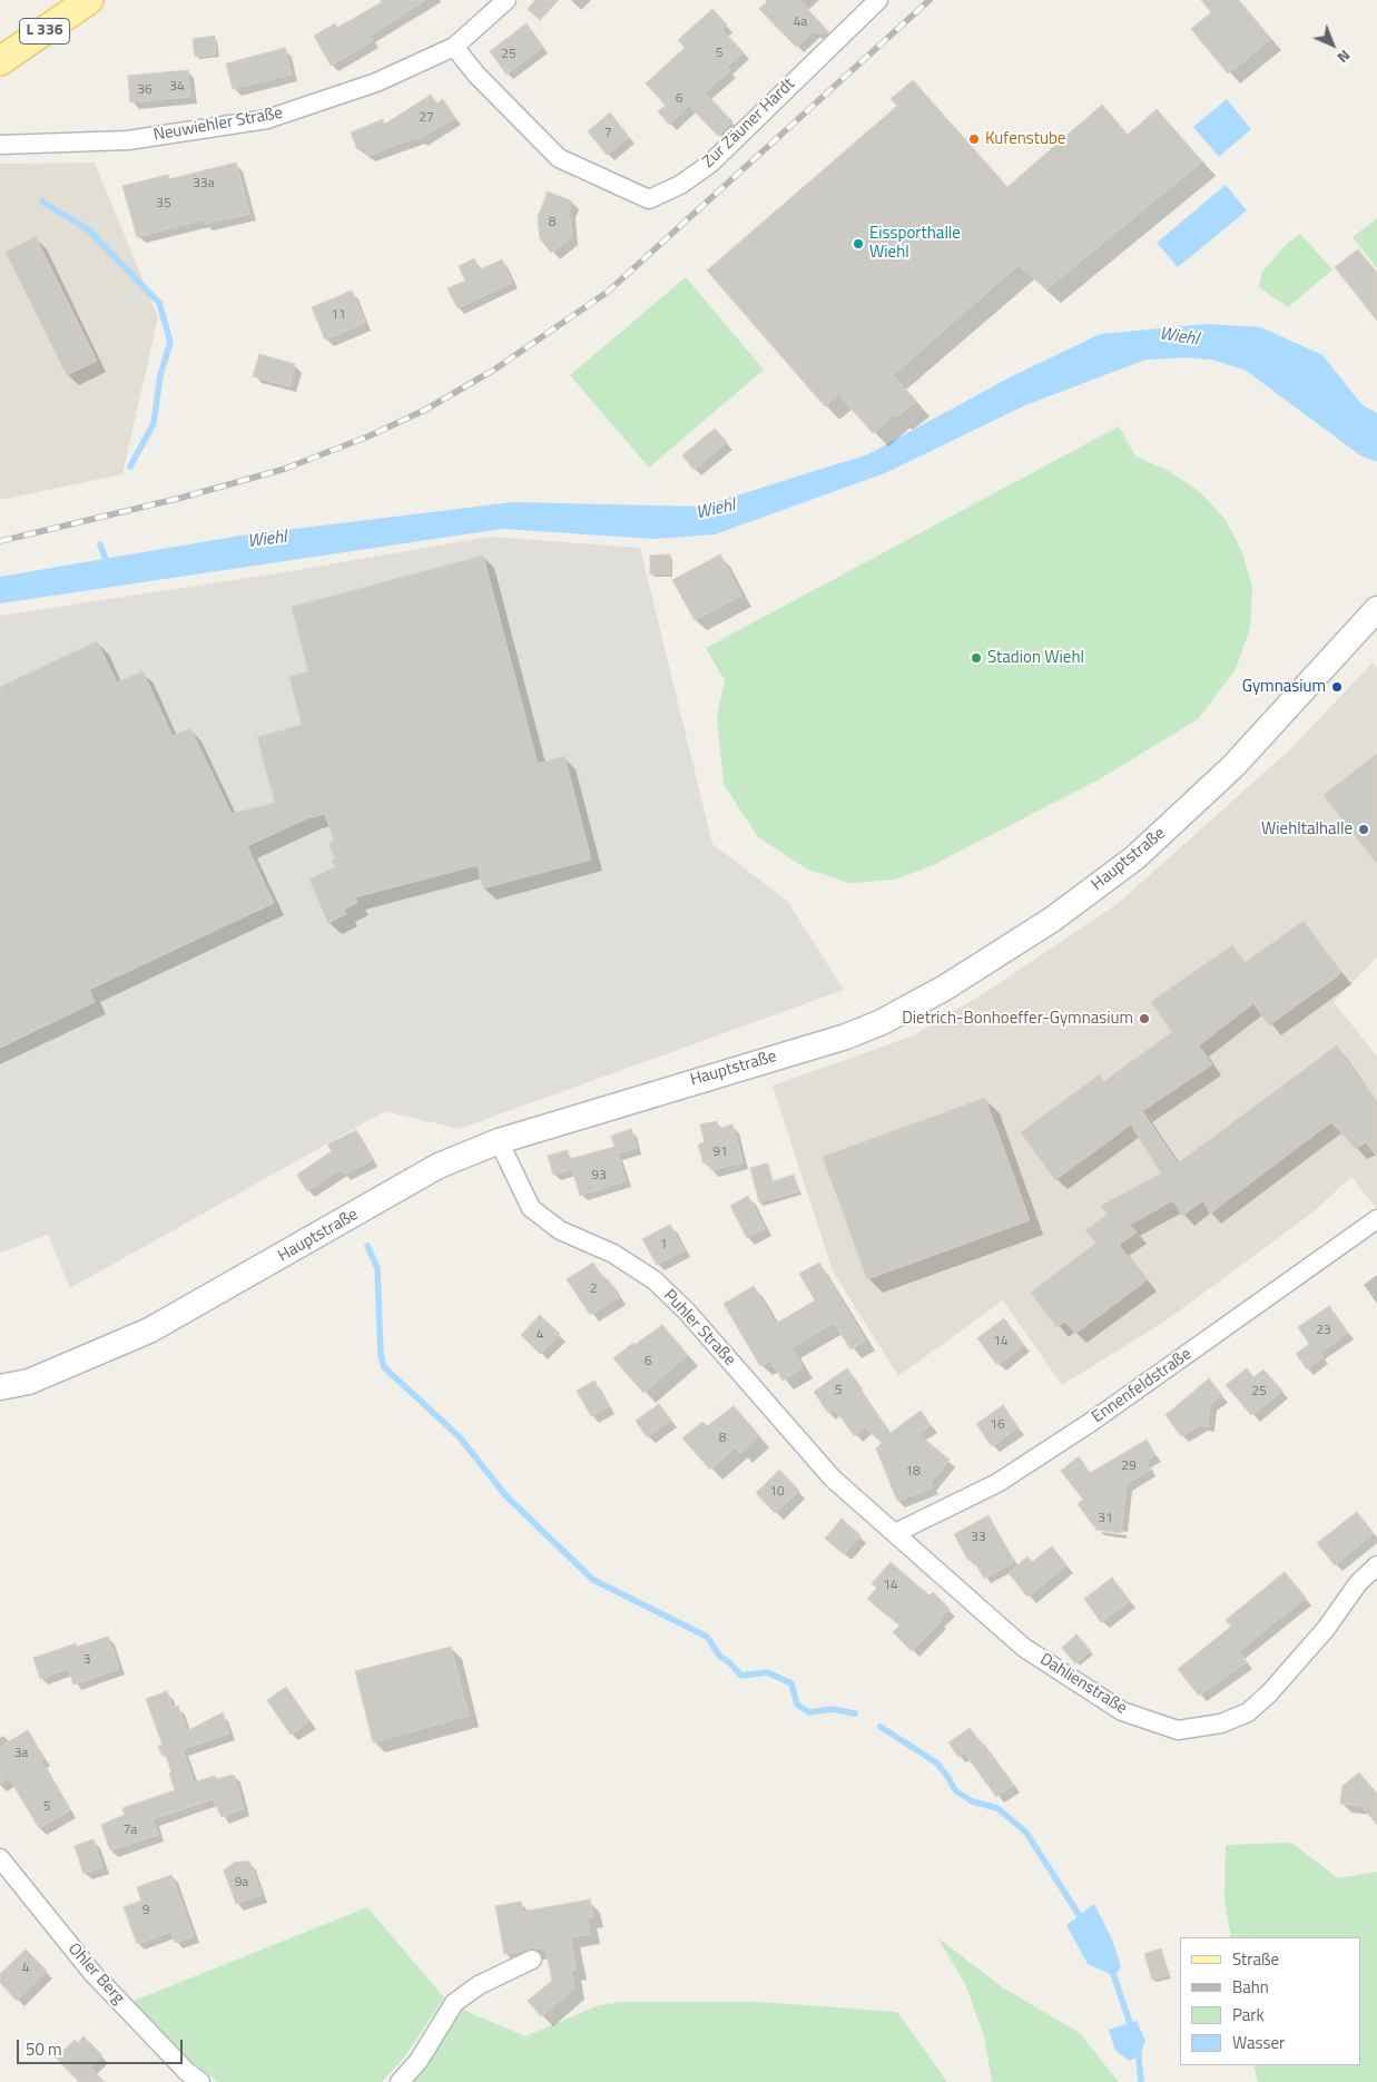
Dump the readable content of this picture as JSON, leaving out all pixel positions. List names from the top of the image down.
{
  "streets": {
    "main road": ["L 336"],
    "street": [
      "Zur Zäuner Hardt",
      "Neuwiehler Straße",
      "Hauptstraße",
      "Puhler Straße",
      "Ennenfeldstraße",
      "Dahlienstraße",
      "Ohler Berg"
    ]
  },
  "crossings": [
    ["Zur Zäuner Hardt", "Neuwiehler Straße"],
    ["Hauptstraße", "Puhler Straße"],
    ["Puhler Straße", "Ennenfeldstraße"],
    ["Puhler Straße", "Dahlienstraße"],
    ["Ennenfeldstraße", "Dahlienstraße"]
  ],
  "water": ["Wiehl"],
  "places": [
    "Kufenstube",
    "Eissporthalle Wiehl",
    "Stadion Wiehl",
    "Gymnasium",
    "Wiehltalhalle",
    "Dietrich-Bonhoeffer-Gymnasium"
  ],
  "house_numbers": [
    "4a",
    "5",
    "25",
    "34",
    "36",
    "6",
    "27",
    "7",
    "33a",
    "35",
    "8",
    "11",
    "91",
    "93",
    "1",
    "2",
    "23",
    "4",
    "14",
    "6",
    "5",
    "25",
    "16",
    "8",
    "29",
    "18",
    "10",
    "31",
    "33",
    "14",
    "3",
    "3a",
    "5",
    "7a",
    "9a",
    "9",
    "4"
  ],
  "legend": [
    "Straße",
    "Bahn",
    "Park",
    "Wasser"
  ],
  "scale_bar": "50 m",
  "north": "bottom right"
}
